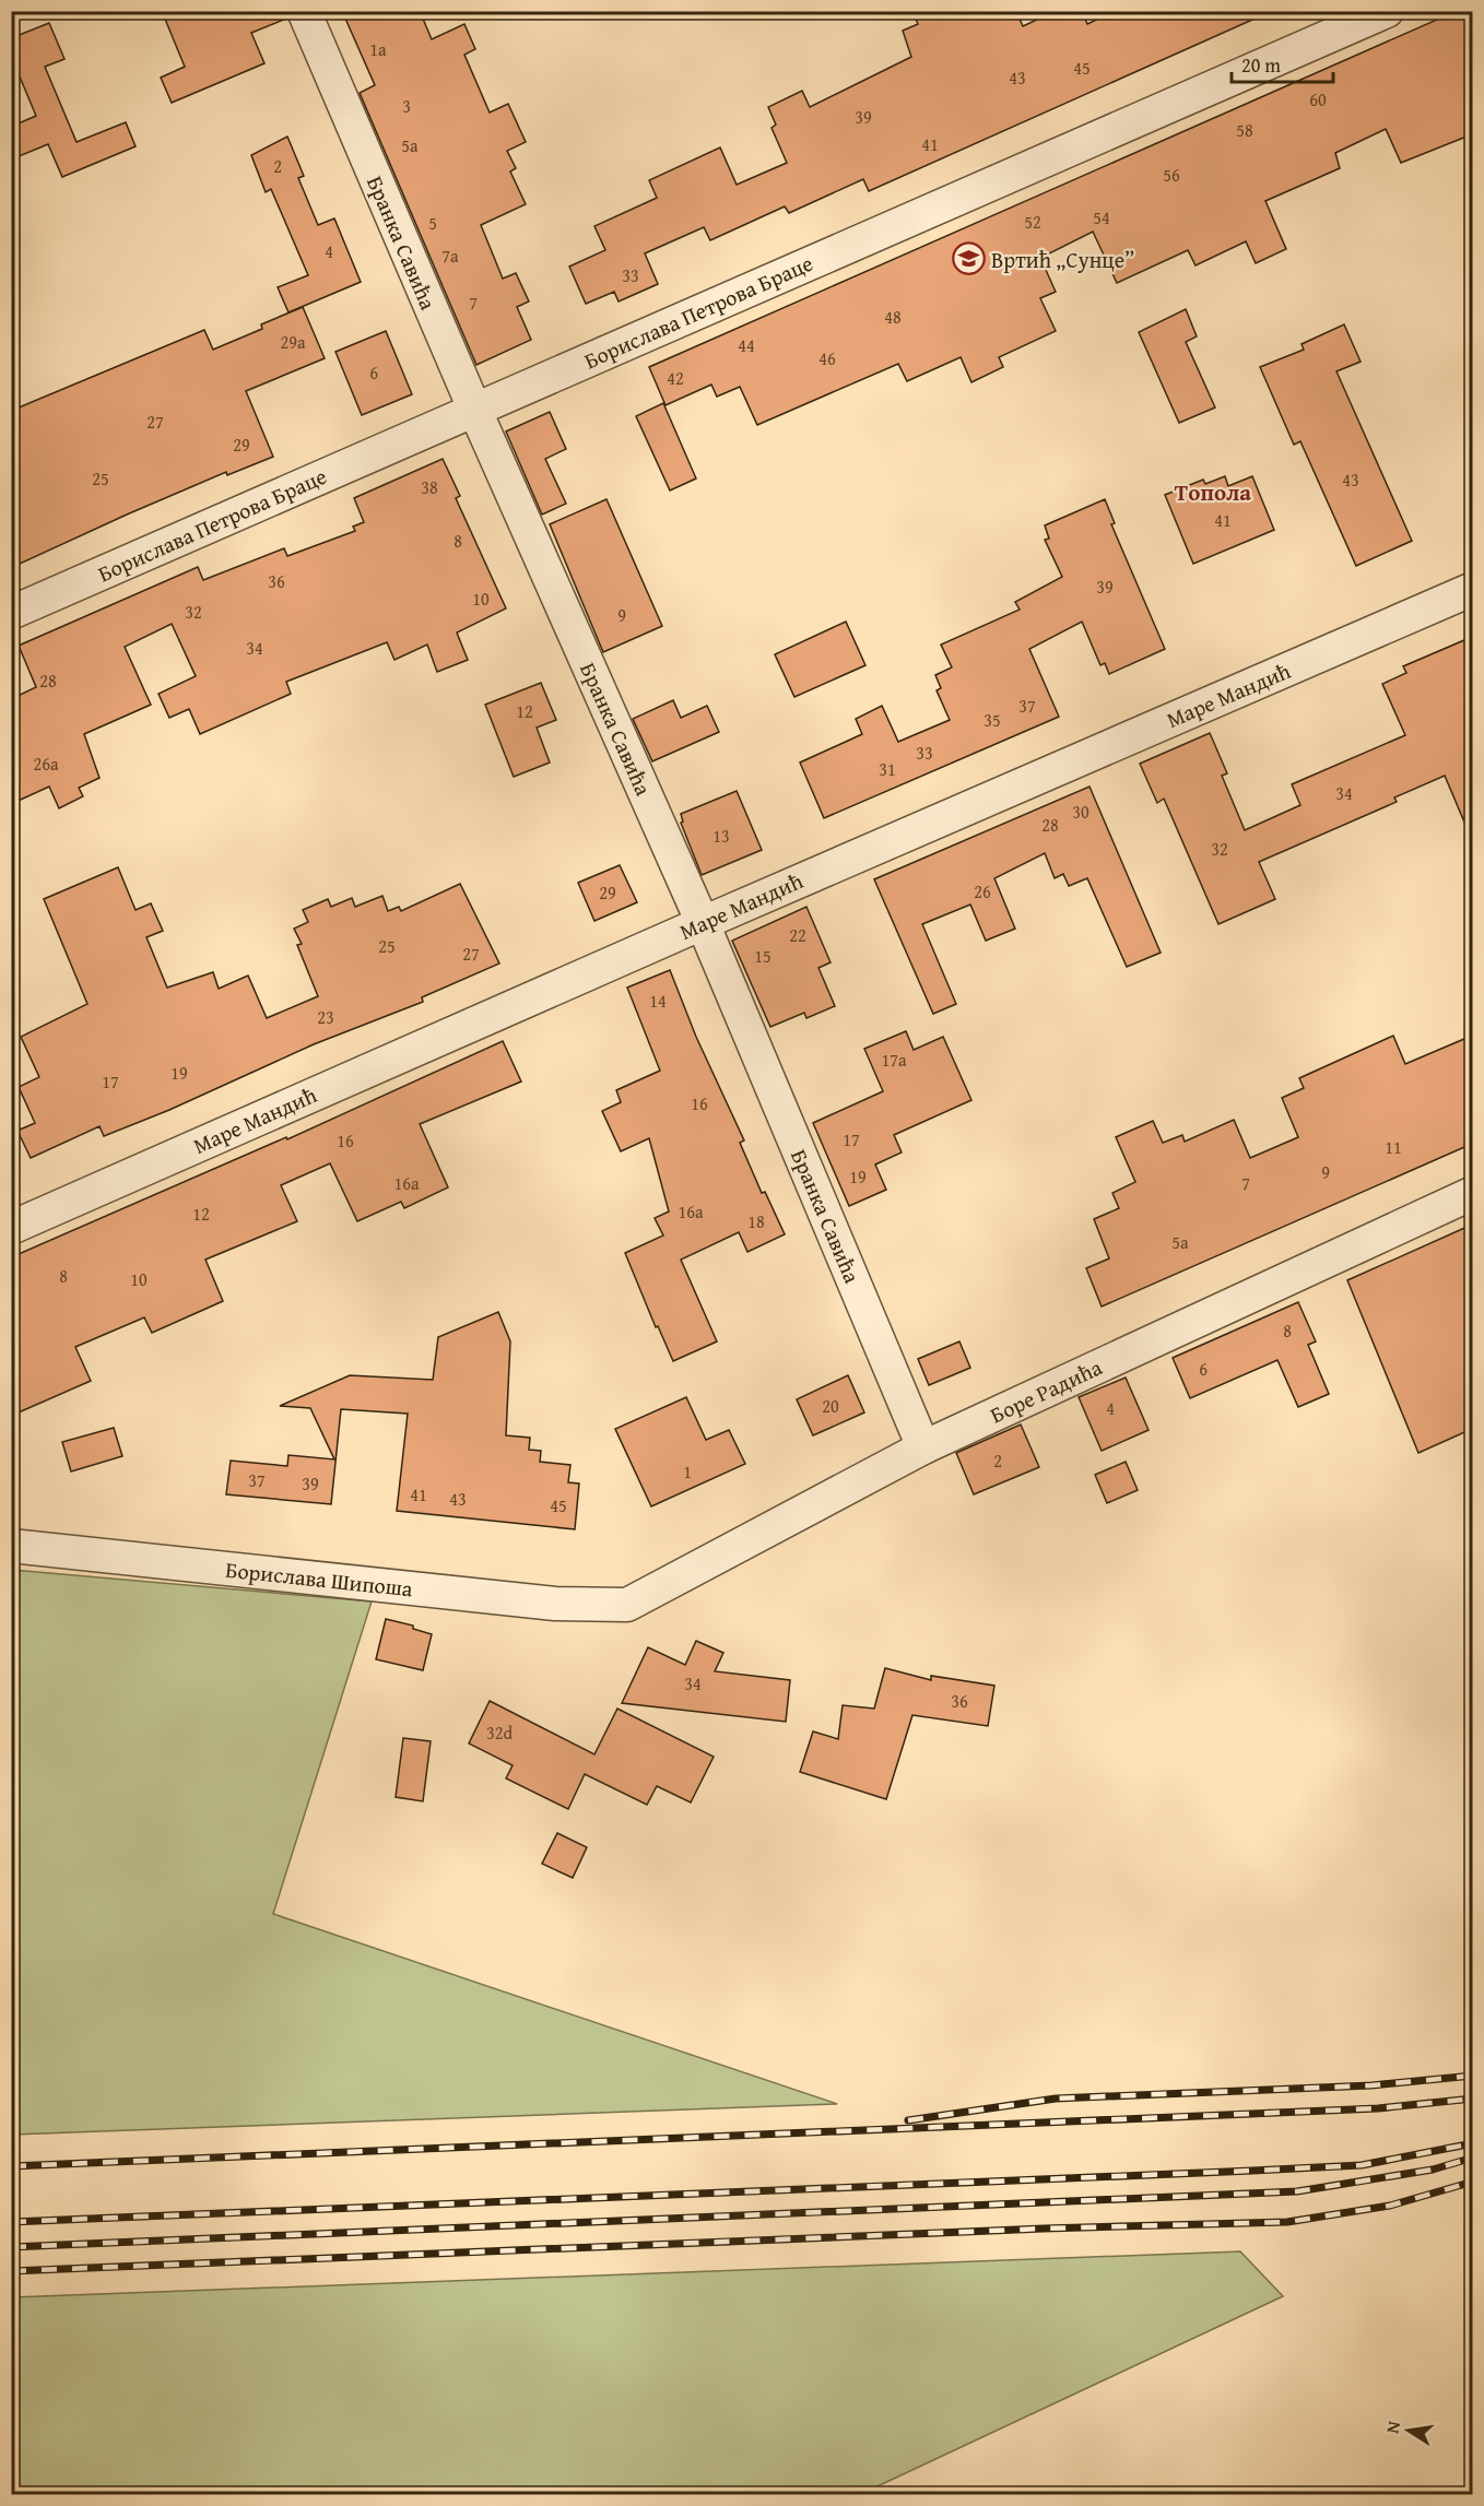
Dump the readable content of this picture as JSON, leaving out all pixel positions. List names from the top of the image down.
{
  "streets": {
    "street": [
      "Бранка Савића",
      "Борислава Петрова Браце",
      "Маре Мандић",
      "Боре Радића",
      "Борислава Шипоша"
    ]
  },
  "crossings": [
    ["Бранка Савића", "Борислава Петрова Браце"],
    ["Бранка Савића", "Маре Мандић"],
    ["Бранка Савића", "Боре Радића"],
    ["Боре Радића", "Борислава Шипоша"]
  ],
  "districts": ["Топола"],
  "places": {
    "school or university": ["Вртић „Сунце”"]
  },
  "house_numbers": [
    "1a",
    "45",
    "43",
    "60",
    "3",
    "39",
    "58",
    "41",
    "5a",
    "2",
    "56",
    "54",
    "52",
    "5",
    "4",
    "7a",
    "33",
    "7",
    "48",
    "29a",
    "44",
    "46",
    "6",
    "42",
    "27",
    "29",
    "25",
    "43",
    "38",
    "41",
    "8",
    "36",
    "39",
    "10",
    "32",
    "9",
    "34",
    "28",
    "37",
    "12",
    "35",
    "33",
    "26a",
    "31",
    "34",
    "30",
    "28",
    "13",
    "32",
    "26",
    "29",
    "22",
    "25",
    "27",
    "15",
    "14",
    "23",
    "17a",
    "19",
    "17",
    "16",
    "17",
    "16",
    "11",
    "9",
    "19",
    "16a",
    "7",
    "16a",
    "12",
    "18",
    "5a",
    "8",
    "10",
    "8",
    "6",
    "20",
    "4",
    "2",
    "1",
    "37",
    "39",
    "41",
    "43",
    "45",
    "34",
    "36",
    "32d"
  ],
  "scale_bar": "20 m",
  "north": "left"
}
